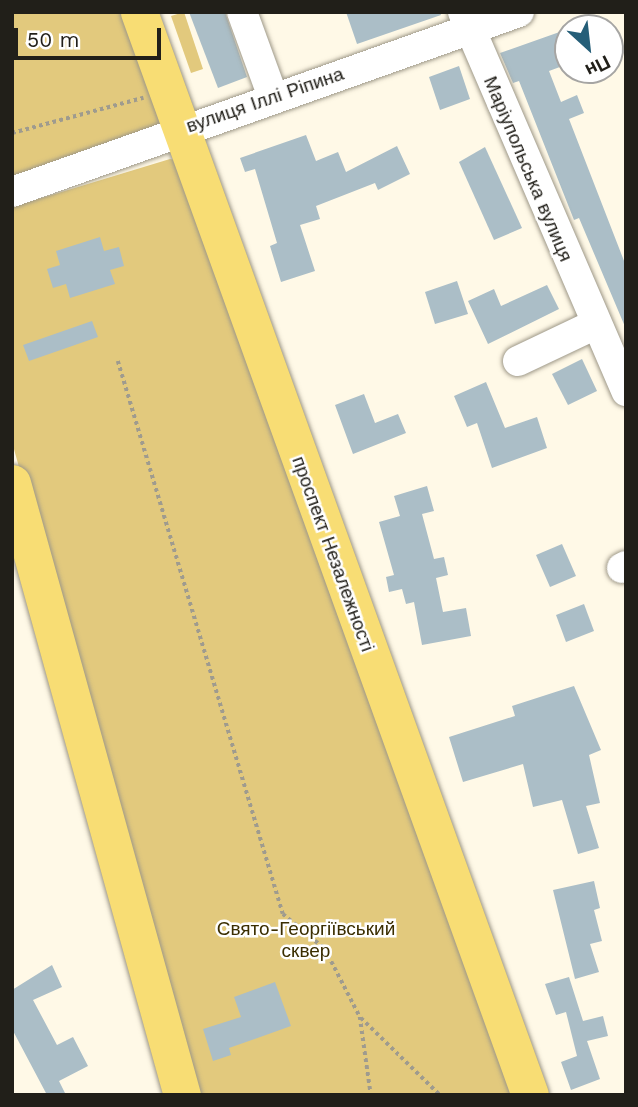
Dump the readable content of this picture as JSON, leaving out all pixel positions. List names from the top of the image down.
{
  "streets": {
    "main road": ["проспект Незалежності"],
    "street": ["вулиця Іллі Ріпина", "Маріупольська вулиця"]
  },
  "crossings": [
    ["вулиця Іллі Ріпина", "Маріупольська вулиця"],
    ["вулиця Іллі Ріпина", "проспект Незалежності"]
  ],
  "parks": ["Свято-Георгіївський сквер"],
  "scale_bar": "50 m",
  "north": "bottom right"
}
